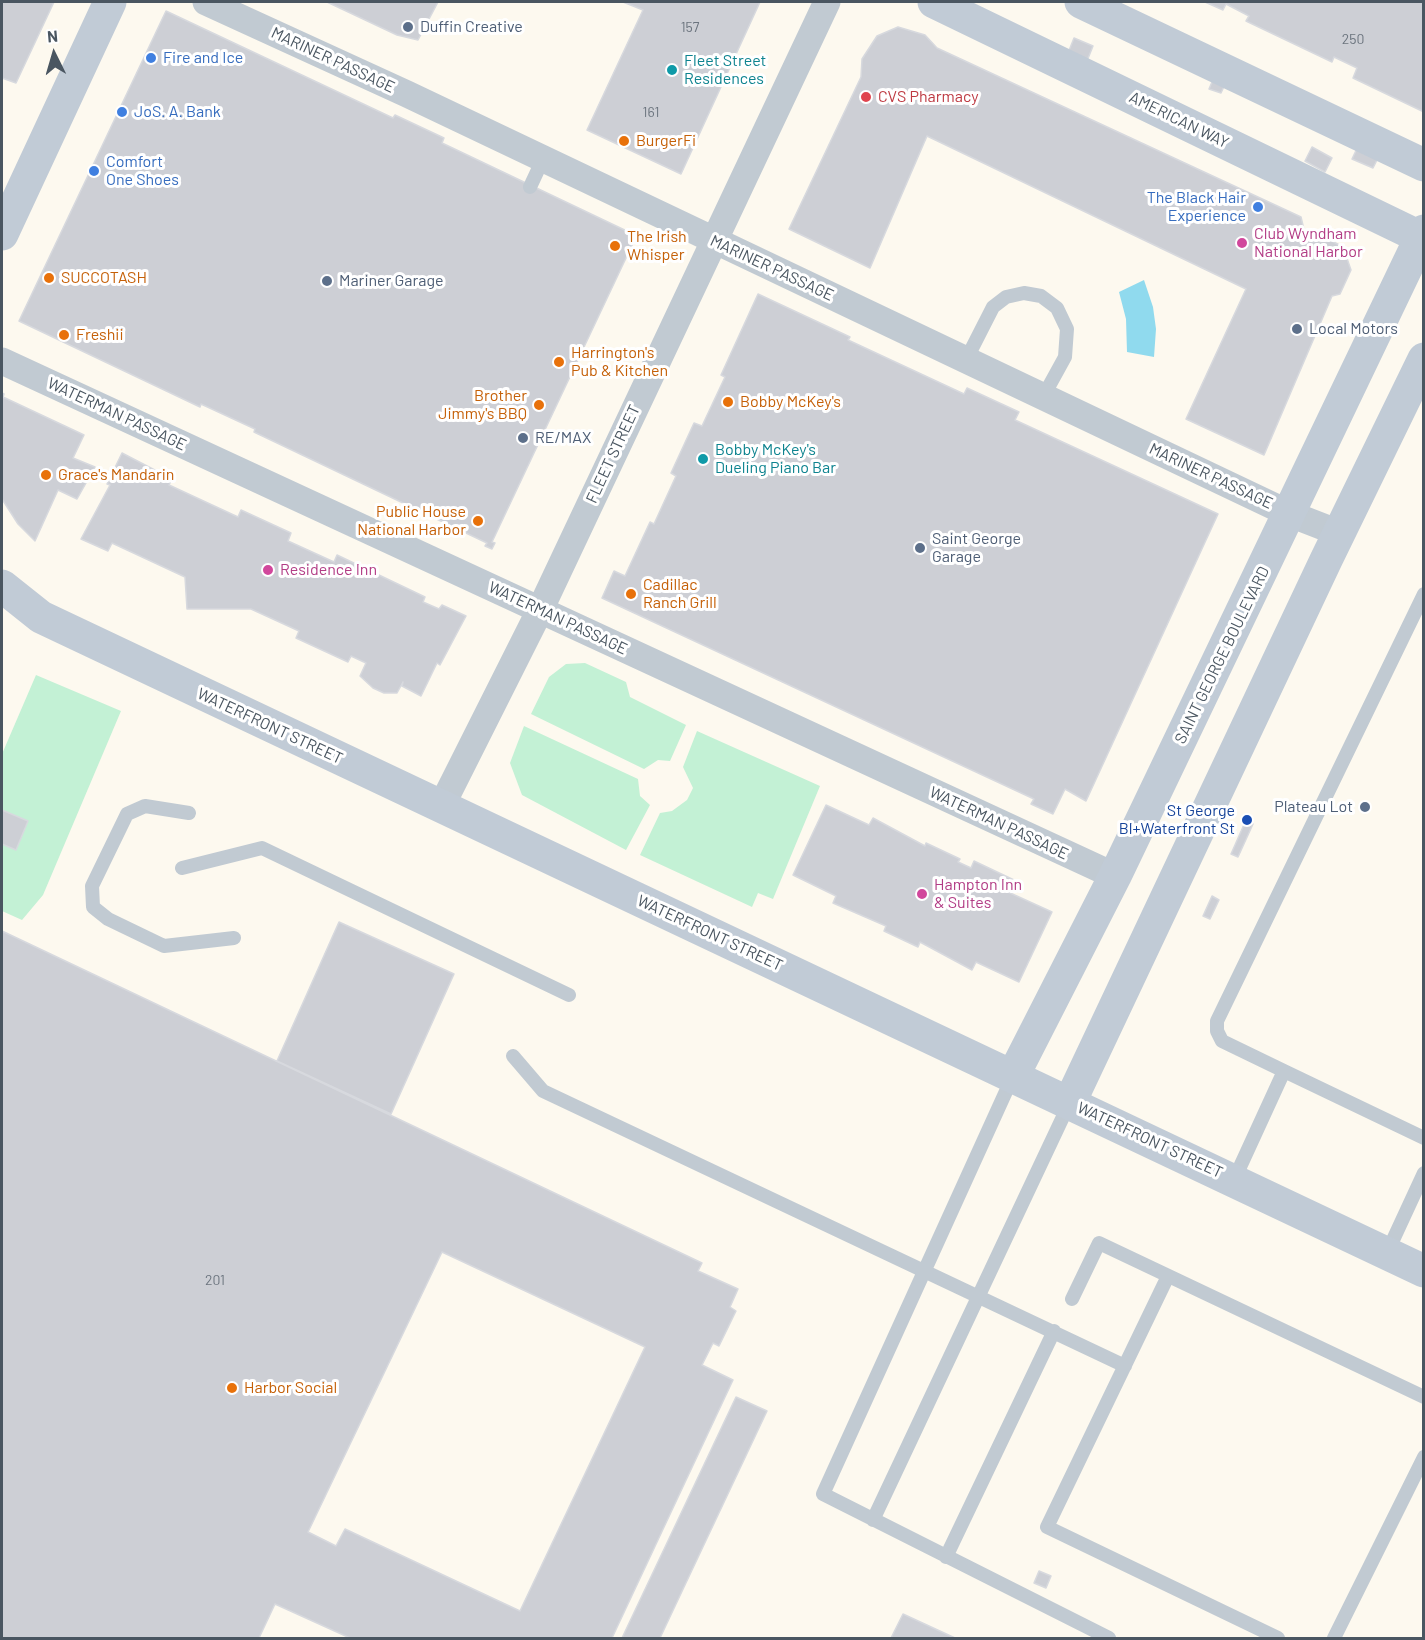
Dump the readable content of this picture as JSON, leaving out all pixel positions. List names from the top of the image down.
{
  "streets": {
    "street": [
      "MARINER PASSAGE",
      "AMERICAN WAY",
      "WATERMAN PASSAGE",
      "FLEET STREET",
      "SAINT GEORGE BOULEVARD",
      "WATERFRONT STREET"
    ]
  },
  "crossings": [
    ["MARINER PASSAGE", "FLEET STREET"],
    ["MARINER PASSAGE", "SAINT GEORGE BOULEVARD"],
    ["AMERICAN WAY", "SAINT GEORGE BOULEVARD"],
    ["WATERMAN PASSAGE", "FLEET STREET"],
    ["WATERMAN PASSAGE", "SAINT GEORGE BOULEVARD"],
    ["FLEET STREET", "WATERFRONT STREET"],
    ["SAINT GEORGE BOULEVARD", "WATERFRONT STREET"]
  ],
  "places": [
    "Duffin Creative",
    "Fire and Ice",
    "Fleet Street Residences",
    "CVS Pharmacy",
    "JoS. A. Bank",
    "BurgerFi",
    "Comfort One Shoes",
    "The Black Hair Experience",
    "Club Wyndham National Harbor",
    "The Irish Whisper",
    "SUCCOTASH",
    "Mariner Garage",
    "Local Motors",
    "Freshii",
    "Harrington's Pub & Kitchen",
    "Bobby McKey's",
    "Brother Jimmy's BBQ",
    "RE/MAX",
    "Bobby McKey's Dueling Piano Bar",
    "Grace's Mandarin",
    "Public House National Harbor",
    "Saint George Garage",
    "Residence Inn",
    "Cadillac Ranch Grill",
    "Plateau Lot",
    "St George Bl+Waterfront St",
    "Hampton Inn & Suites",
    "Harbor Social"
  ],
  "house_numbers": [
    "157",
    "250",
    "161",
    "201"
  ],
  "north": "top"
}
